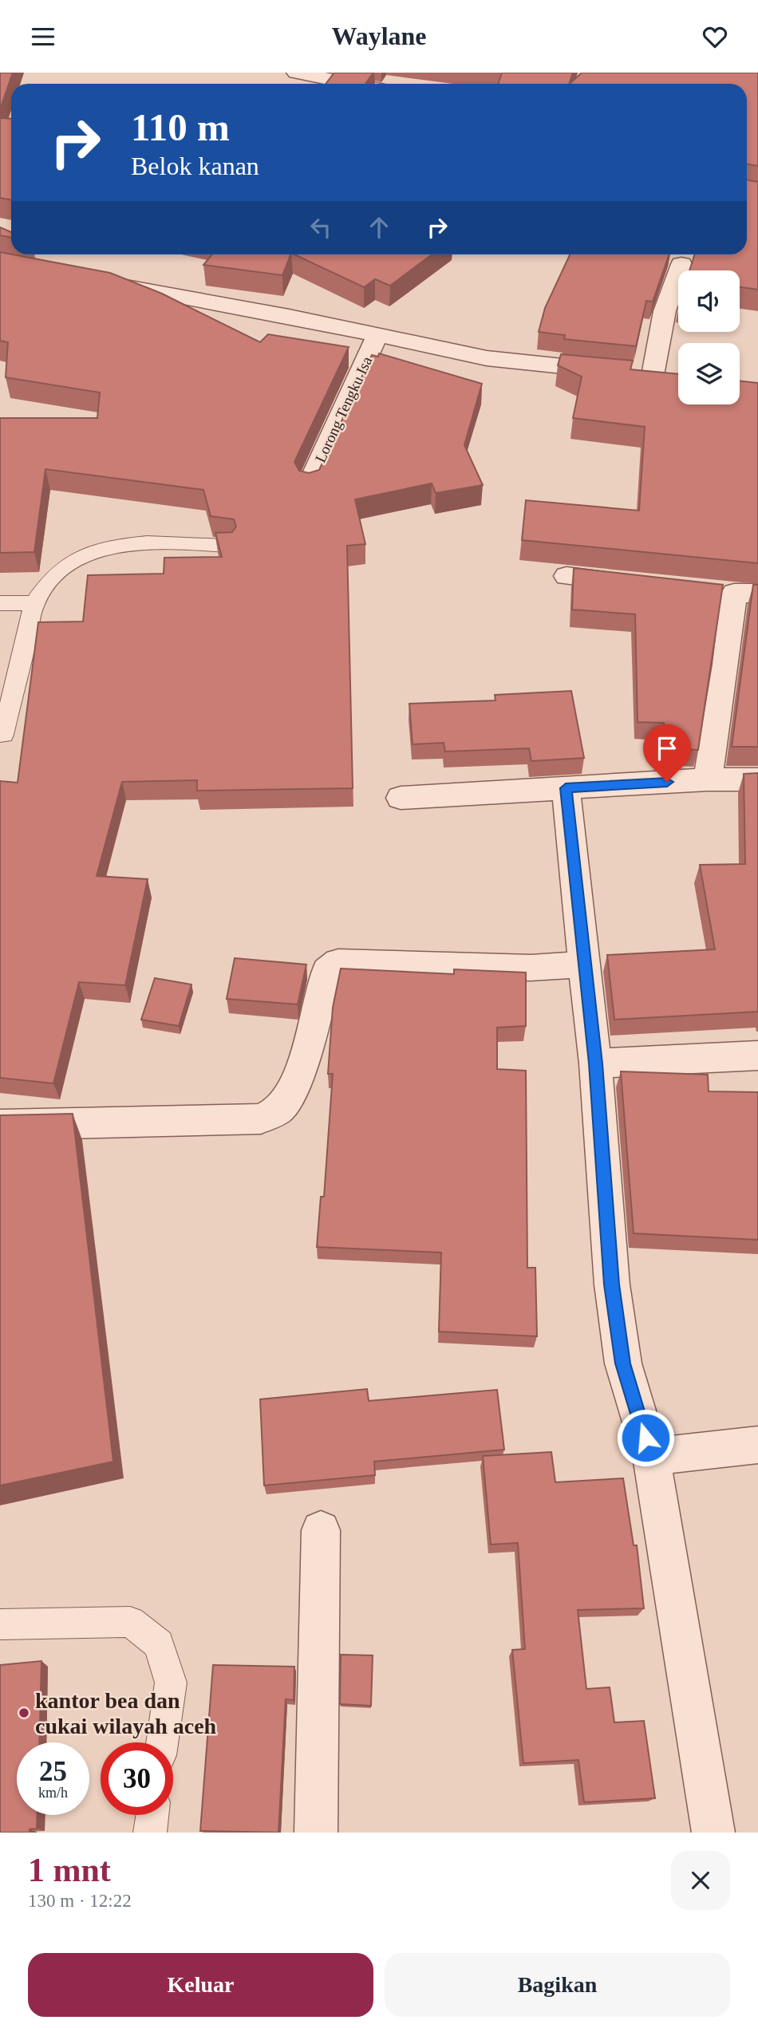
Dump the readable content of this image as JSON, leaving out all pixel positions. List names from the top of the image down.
{
  "streets": {
    "street": ["Lorong Tengku Isa"]
  },
  "places": ["kantor bea dan cukai wilayah aceh"],
  "page": {
    "header": "Waylane",
    "turn": ["110 m", "Belok kanan"],
    "speed": "25 km/h",
    "limit": "30",
    "heading": ["1 mnt", "130 m · 12:22"],
    "buttons": ["Keluar", "Bagikan"]
  }
}
